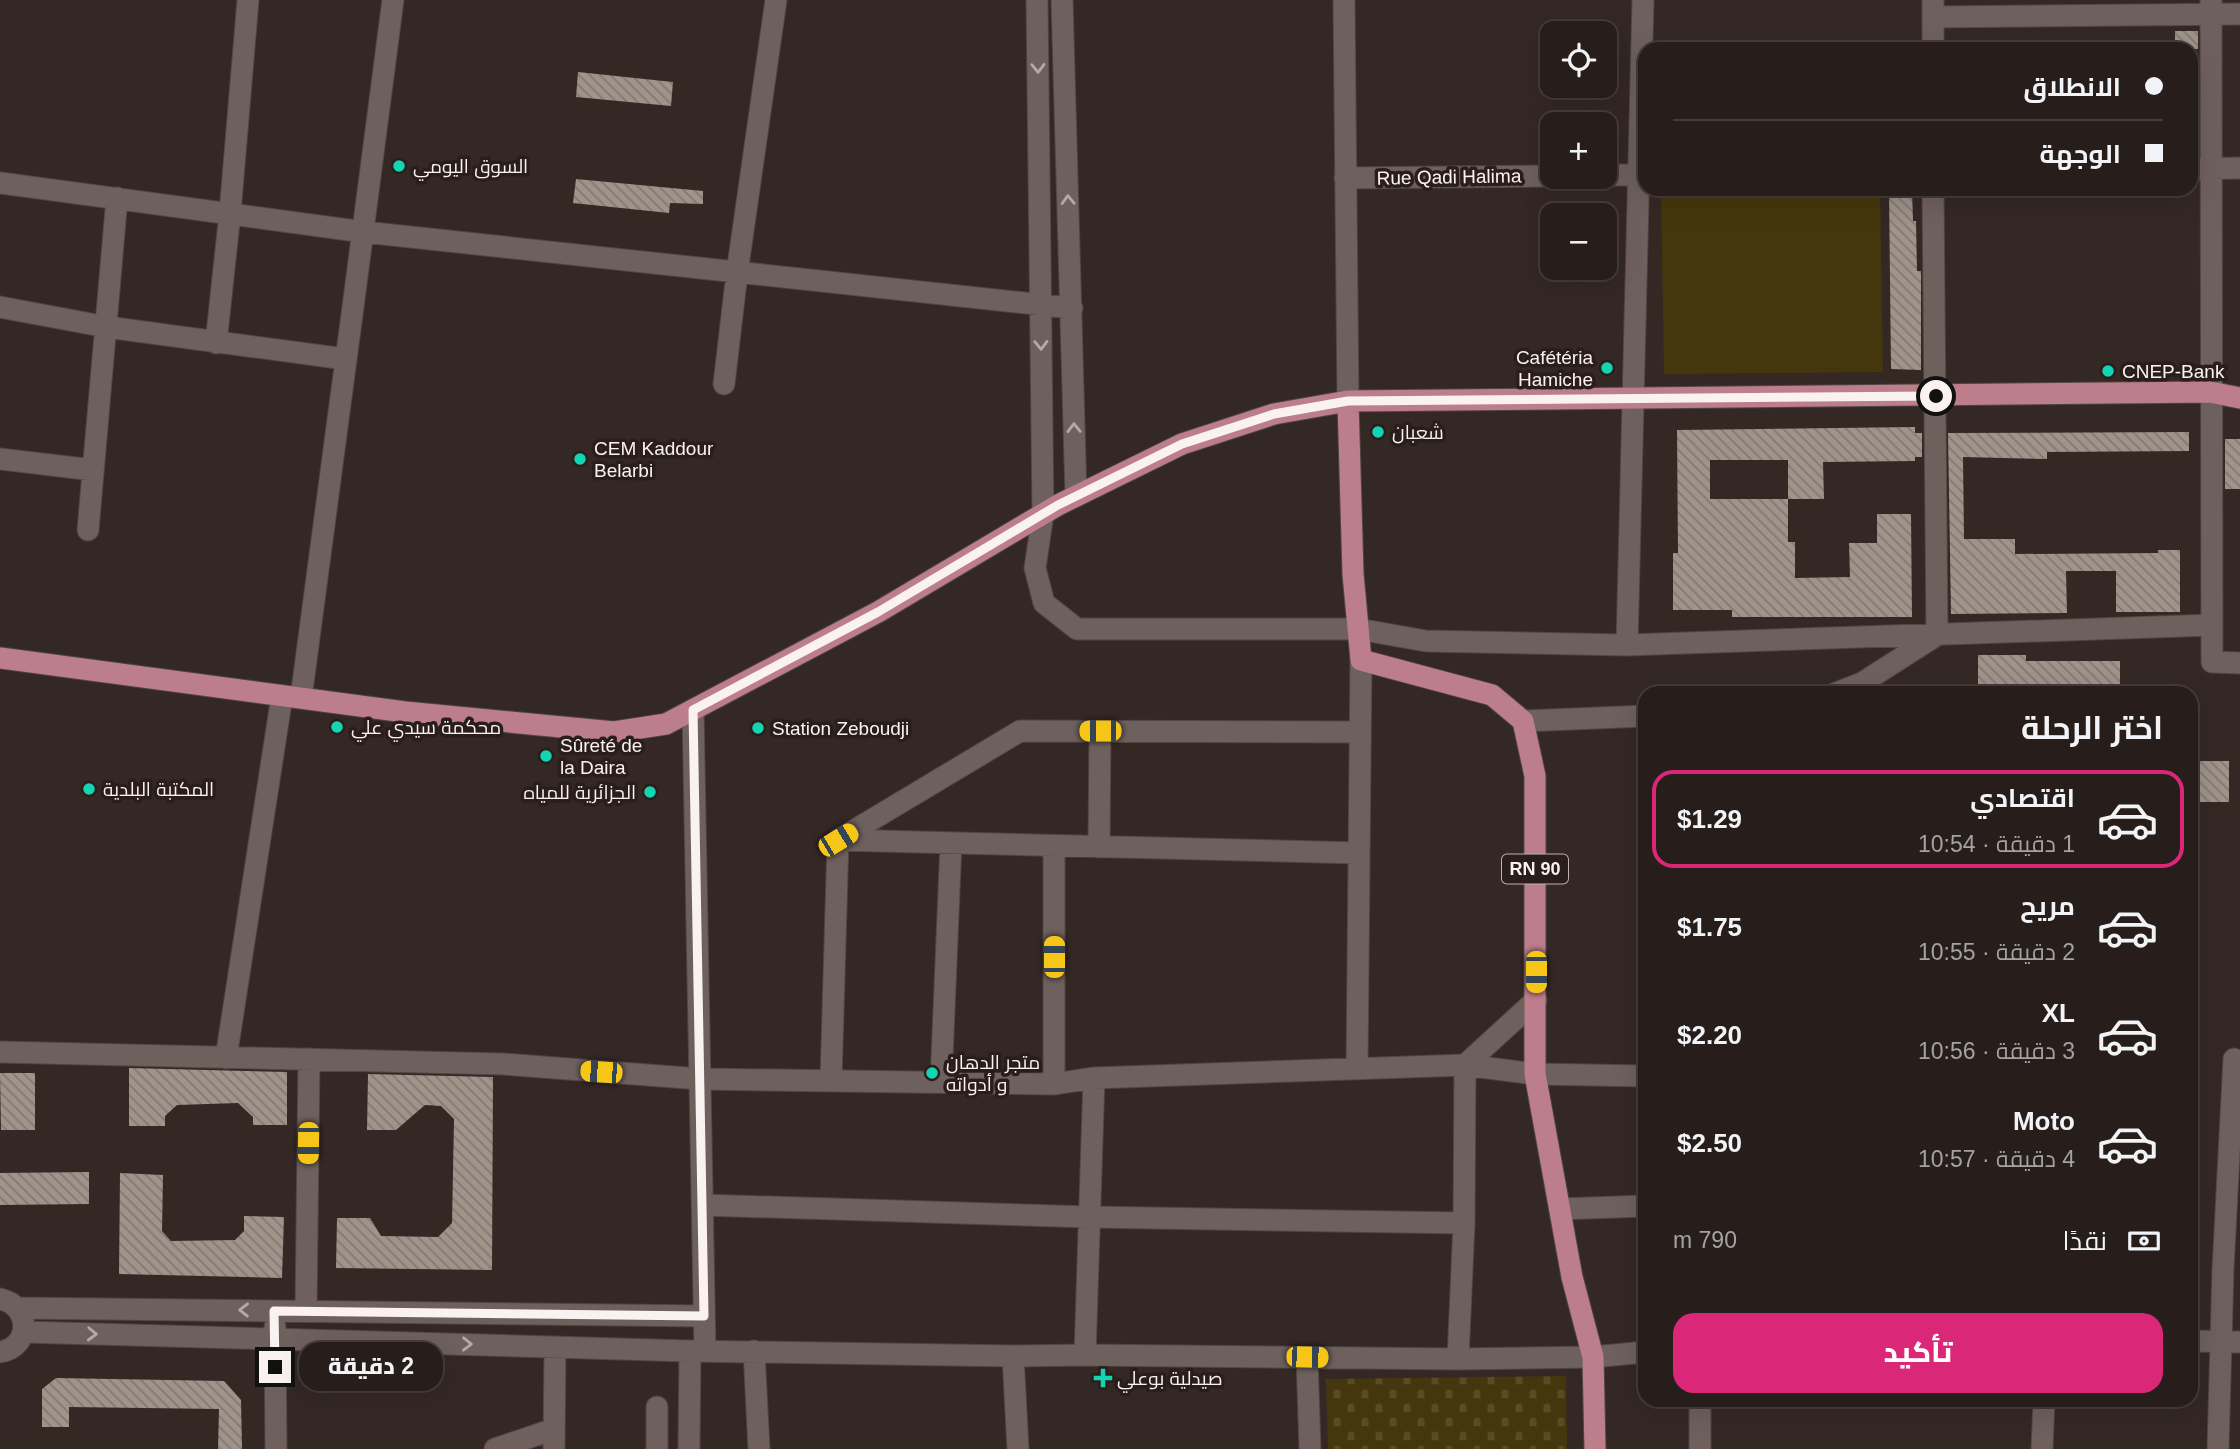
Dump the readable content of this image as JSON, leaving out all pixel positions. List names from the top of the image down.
{
  "streets": {
    "main road": ["RN 90"],
    "street": ["Rue Qadi Halima"]
  },
  "places": {
    "other": [
      "السوق اليومي",
      "Cafétéria Hamiche",
      "CNEP-Bank",
      "شعبان",
      "CEM Kaddour Belarbi",
      "محكمة سيدي علي",
      "Station Zeboudji",
      "Sûreté de la Daira",
      "المكتبة البلدية",
      "الجزائرية للمياه",
      "متجر الدهان و أدواته"
    ],
    "health": ["صيدلية بوعلي"]
  },
  "page": {
    "map_buttons": ["+", "−"],
    "banner": ["الانطلاق", "الوجهة"],
    "heading": "اختر الرحلة",
    "list": [
      {
        "name": "اقتصادي",
        "note": "1 دقيقة · 10:54",
        "value": "$1.29"
      },
      {
        "name": "مريح",
        "note": "2 دقيقة · 10:55",
        "value": "$1.75"
      },
      {
        "name": "XL",
        "note": "3 دقيقة · 10:56",
        "value": "$2.20"
      },
      {
        "name": "Moto",
        "note": "4 دقيقة · 10:57",
        "value": "$2.50"
      }
    ],
    "pay": ["نقدًا", "790 m"],
    "buttons": "تأكيد",
    "bubble": "2 دقيقة"
  }
}
